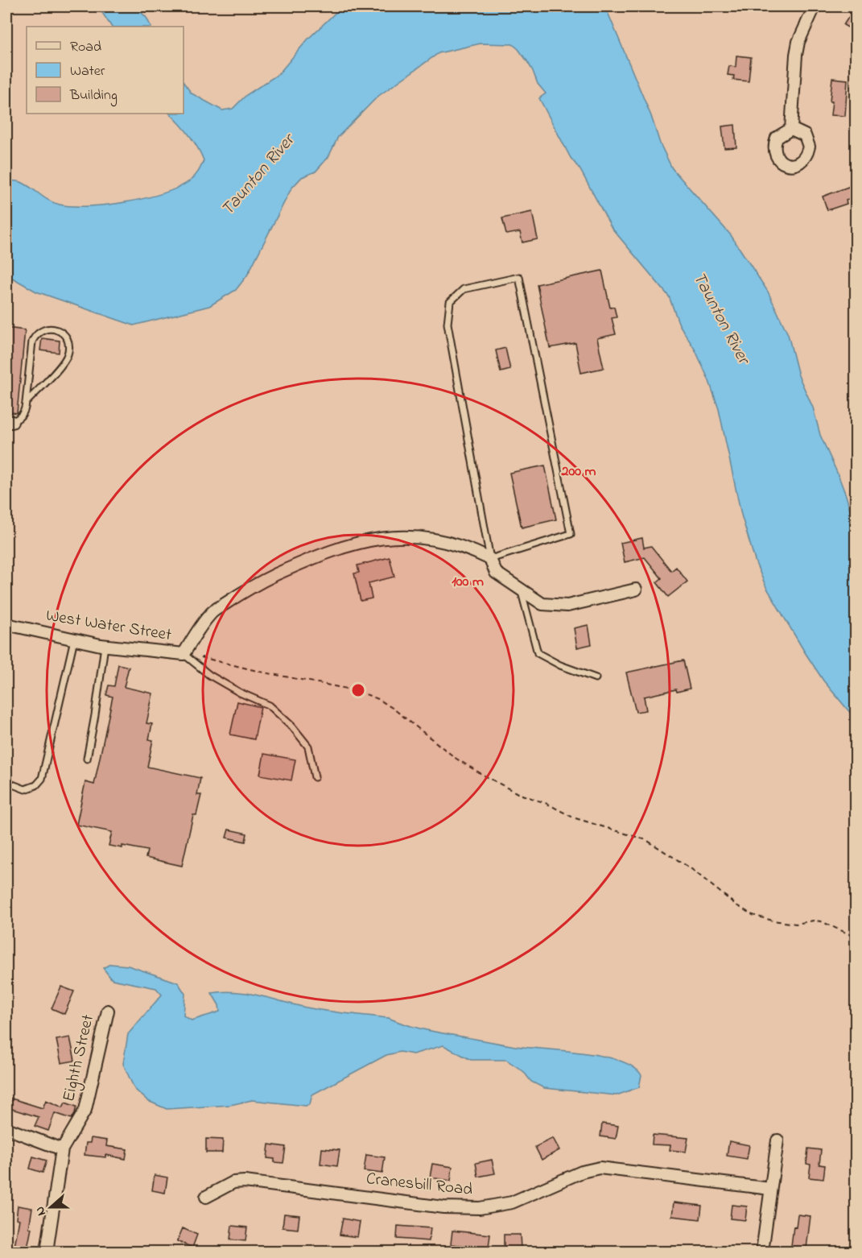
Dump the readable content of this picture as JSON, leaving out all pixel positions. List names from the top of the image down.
{
  "streets": {
    "street": ["West Water Street", "Eighth Street", "Cranesbill Road"]
  },
  "water": ["Taunton River"],
  "legend": ["Road", "Water", "Building"],
  "north": "left",
  "rings": ["200 m", "100 m"]
}
